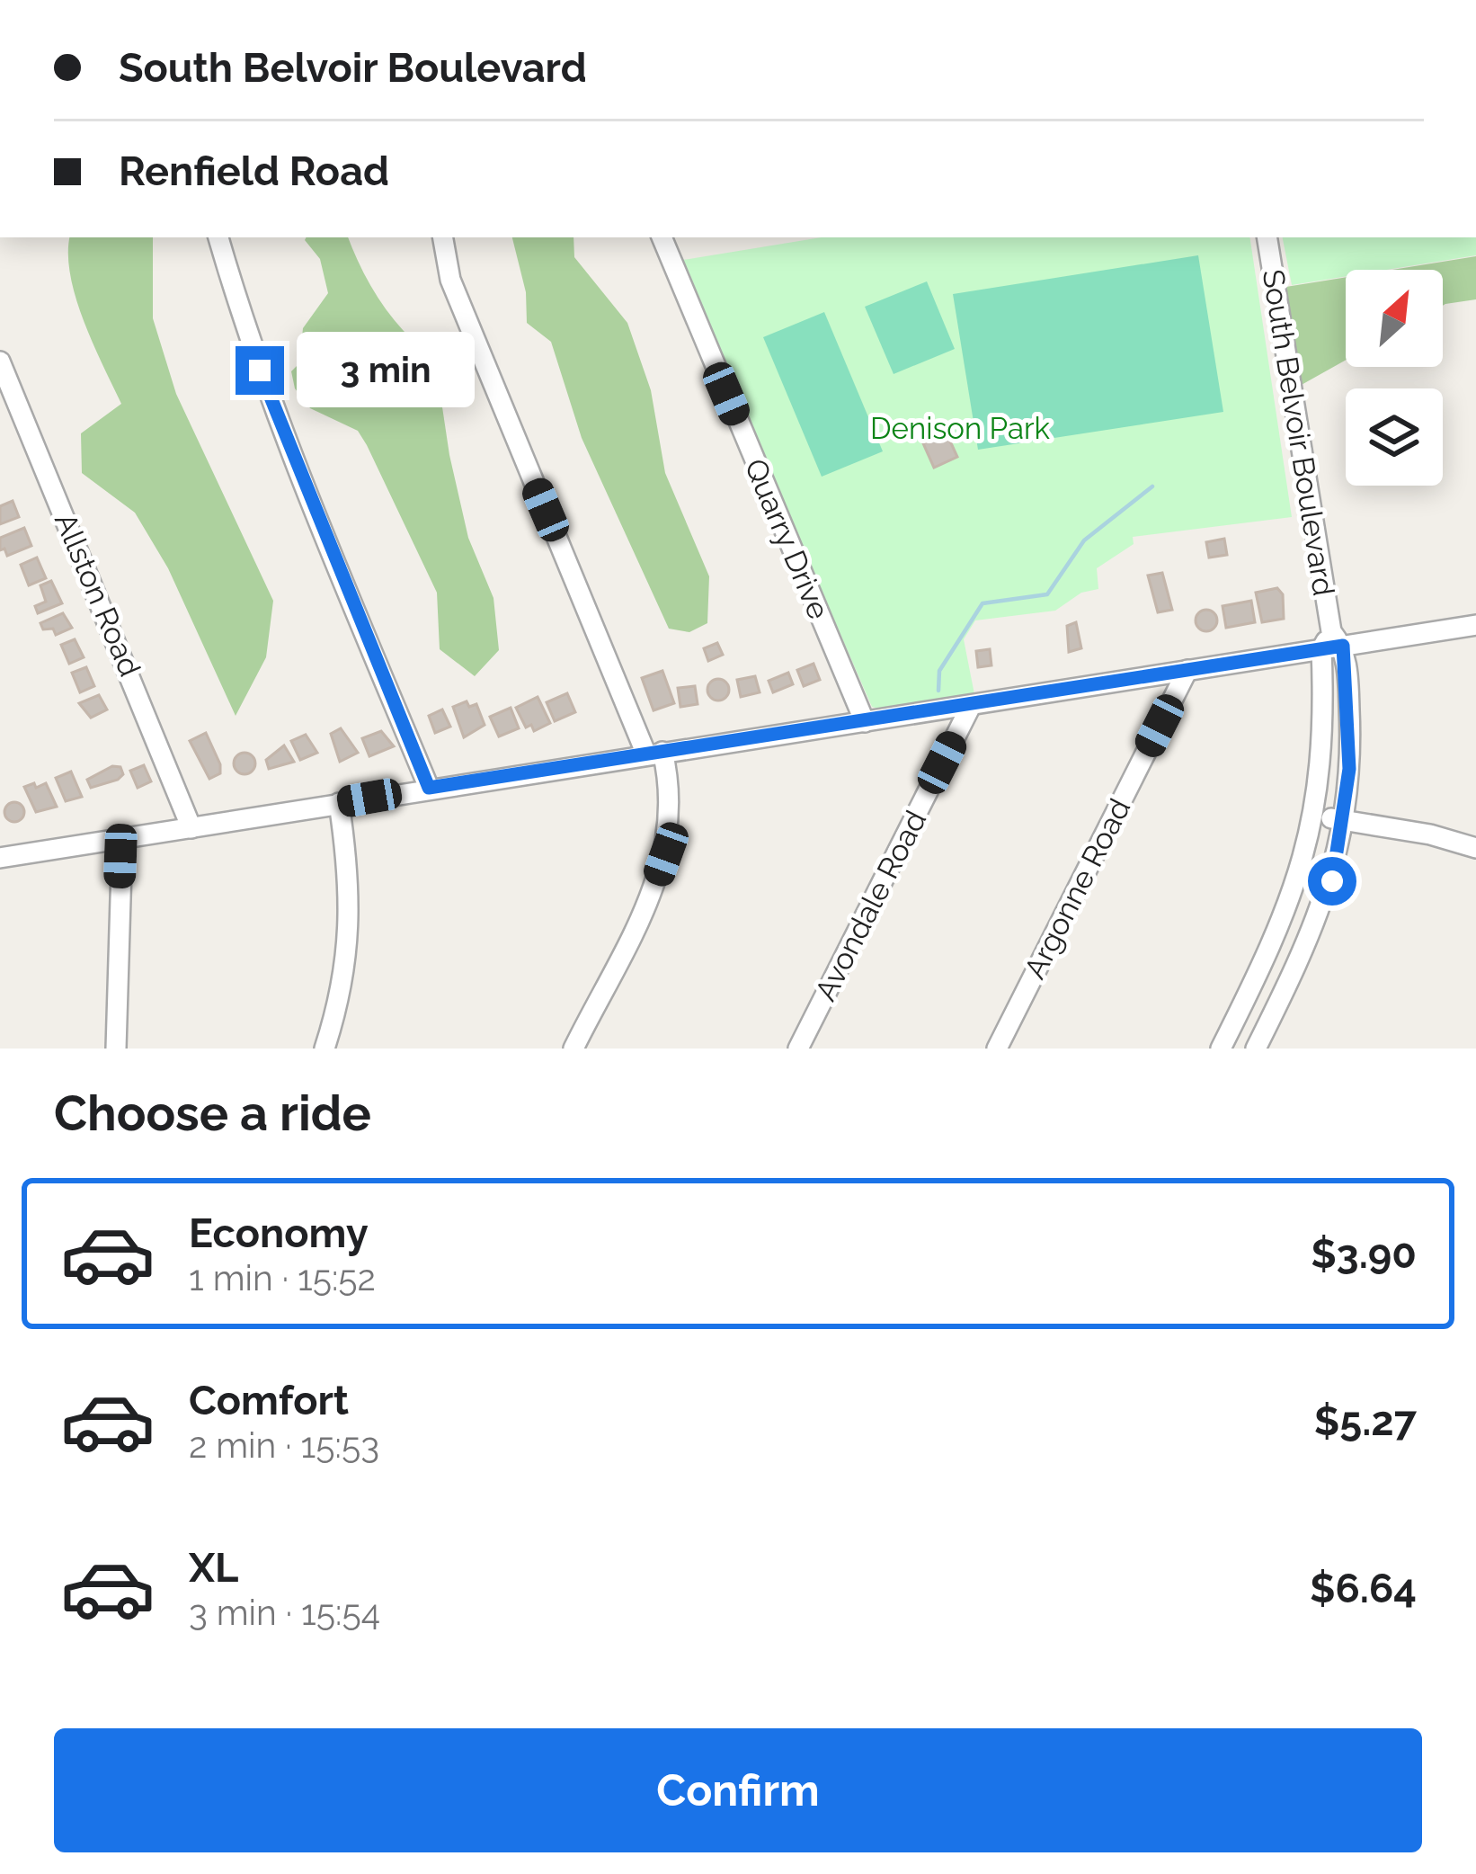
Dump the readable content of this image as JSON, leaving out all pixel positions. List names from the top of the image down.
{
  "streets": {
    "street": [
      "South Belvoir Boulevard",
      "Quarry Drive",
      "Allston Road",
      "Argonne Road",
      "Avondale Road"
    ]
  },
  "parks": ["Denison Park"],
  "north": "top right",
  "page": {
    "banner": ["South Belvoir Boulevard", "Renfield Road"],
    "bubble": "3 min",
    "heading": "Choose a ride",
    "list": [
      {
        "name": "Economy",
        "note": "1 min · 15:52",
        "value": "$3.90"
      },
      {
        "name": "Comfort",
        "note": "2 min · 15:53",
        "value": "$5.27"
      },
      {
        "name": "XL",
        "note": "3 min · 15:54",
        "value": "$6.64"
      }
    ],
    "buttons": "Confirm"
  }
}
